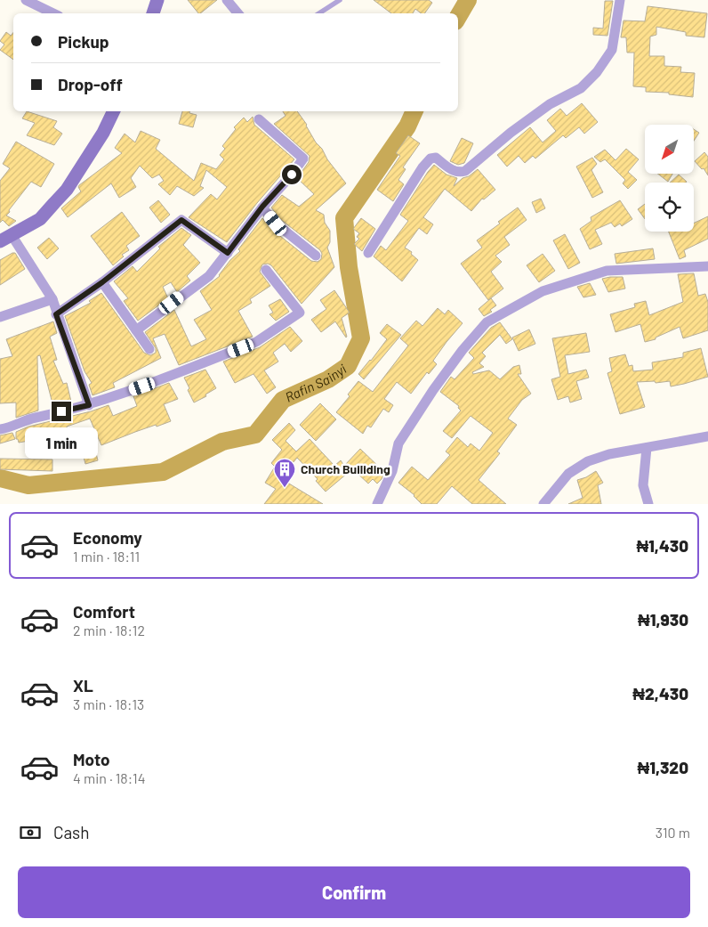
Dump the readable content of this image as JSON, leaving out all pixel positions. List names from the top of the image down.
{
  "water": ["Rafin Sainyi"],
  "places": {
    "building": ["Church Builiding"]
  },
  "north": "bottom left",
  "page": {
    "banner": ["Pickup", "Drop-off"],
    "bubble": "1 min",
    "list": [
      {
        "name": "Economy",
        "note": "1 min · 18:11",
        "value": "₦1,430"
      },
      {
        "name": "Comfort",
        "note": "2 min · 18:12",
        "value": "₦1,930"
      },
      {
        "name": "XL",
        "note": "3 min · 18:13",
        "value": "₦2,430"
      },
      {
        "name": "Moto",
        "note": "4 min · 18:14",
        "value": "₦1,320"
      }
    ],
    "pay": ["Cash", "310 m"],
    "buttons": "Confirm"
  }
}
